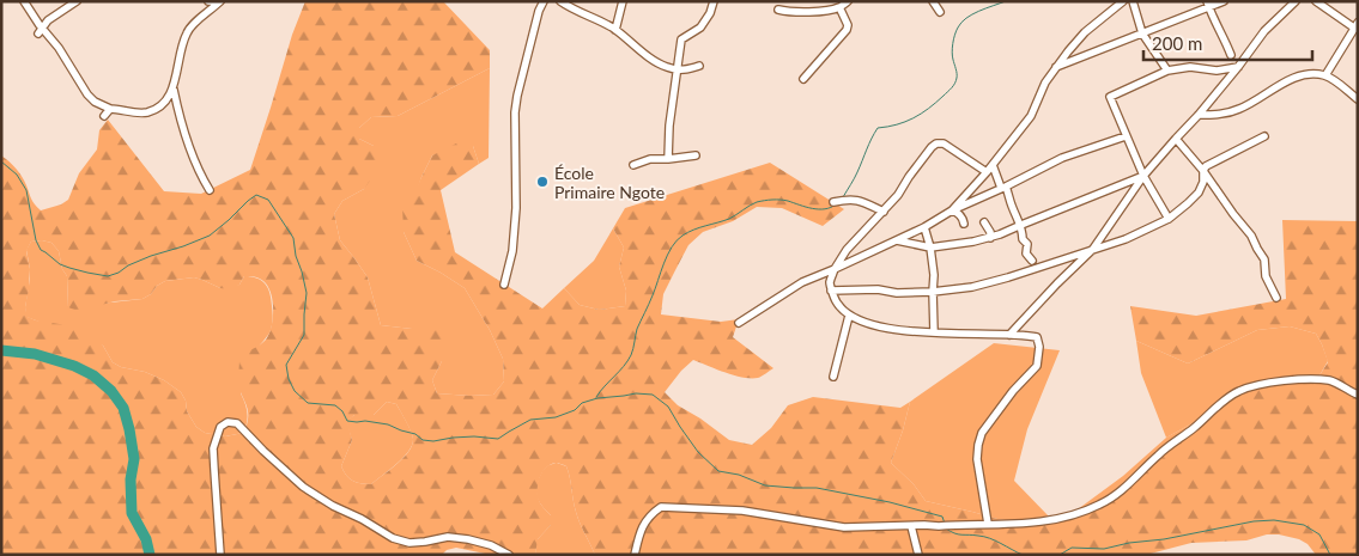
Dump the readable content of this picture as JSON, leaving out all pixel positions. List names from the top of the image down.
{
  "places": ["École Primaire Ngote"],
  "scale_bar": "200 m"
}
